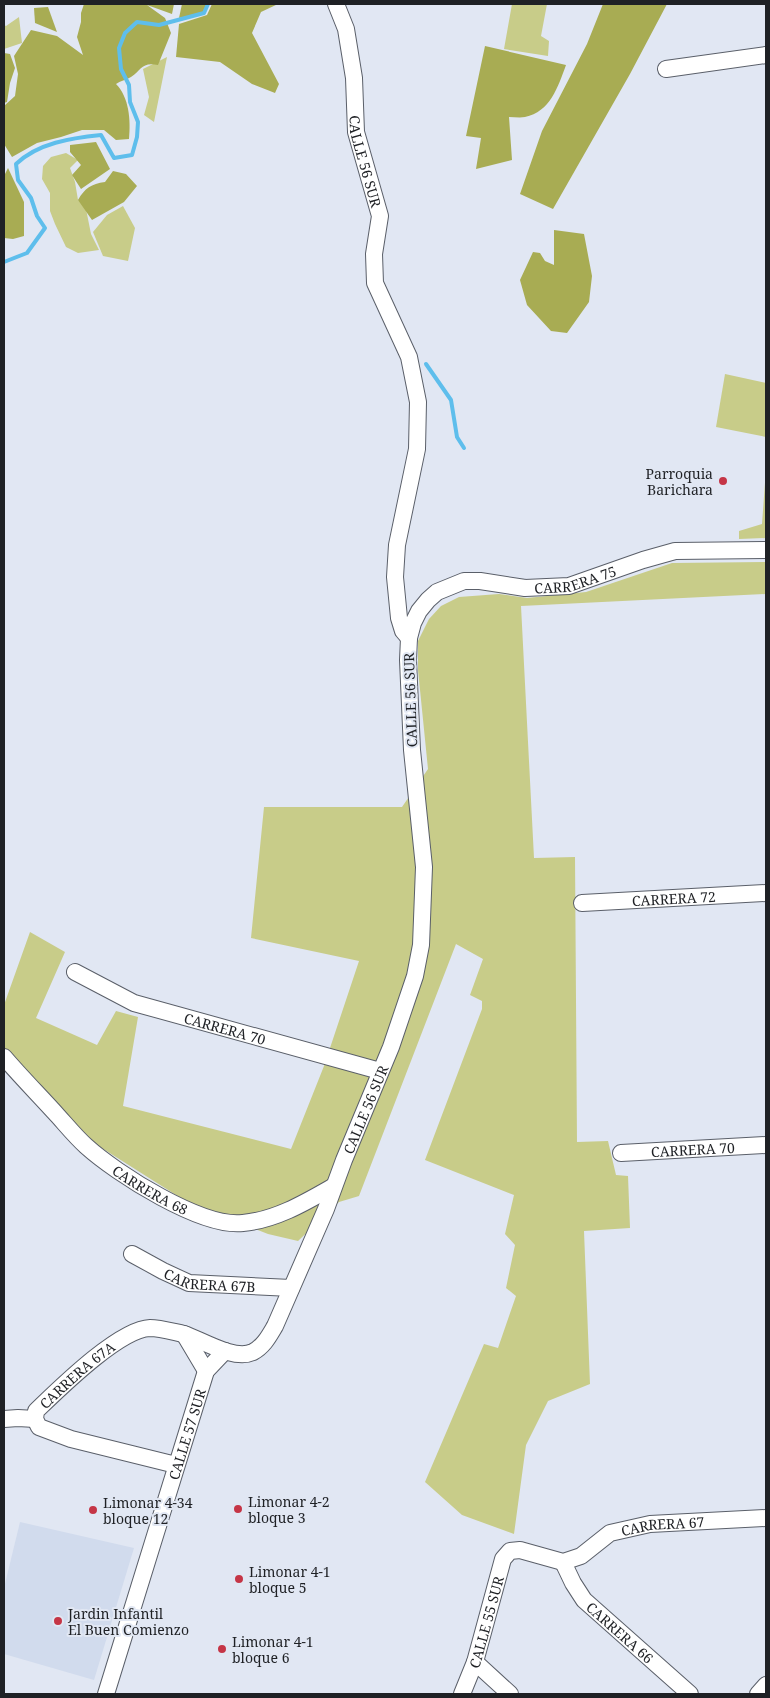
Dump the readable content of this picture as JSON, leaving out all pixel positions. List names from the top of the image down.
{
  "streets": {
    "street": [
      "CALLE 56 SUR",
      "CARRERA 75",
      "CARRERA 72",
      "CARRERA 70",
      "CARRERA 68",
      "CARRERA 67B",
      "CARRERA 67A",
      "CALLE 57 SUR",
      "CARRERA 67",
      "CALLE 55 SUR",
      "CARRERA 66"
    ]
  },
  "crossings": [
    ["CALLE 56 SUR", "CARRERA 75"],
    ["CALLE 56 SUR", "CARRERA 70"],
    ["CALLE 56 SUR", "CARRERA 68"],
    ["CALLE 56 SUR", "CARRERA 67B"],
    ["CALLE 56 SUR", "CARRERA 67A"],
    ["CALLE 56 SUR", "CALLE 57 SUR"],
    ["CARRERA 67A", "CALLE 57 SUR"],
    ["CARRERA 67", "CALLE 55 SUR"],
    ["CARRERA 67", "CARRERA 66"],
    ["CALLE 55 SUR", "CARRERA 66"]
  ],
  "places": [
    "Parroquia Barichara",
    "Limonar 4-2 bloque 3",
    "Limonar 4-34 bloque 12",
    "Limonar 4-1 bloque 5",
    "Jardin Infantil El Buen Comienzo",
    "Limonar 4-1 bloque 6"
  ]
}
